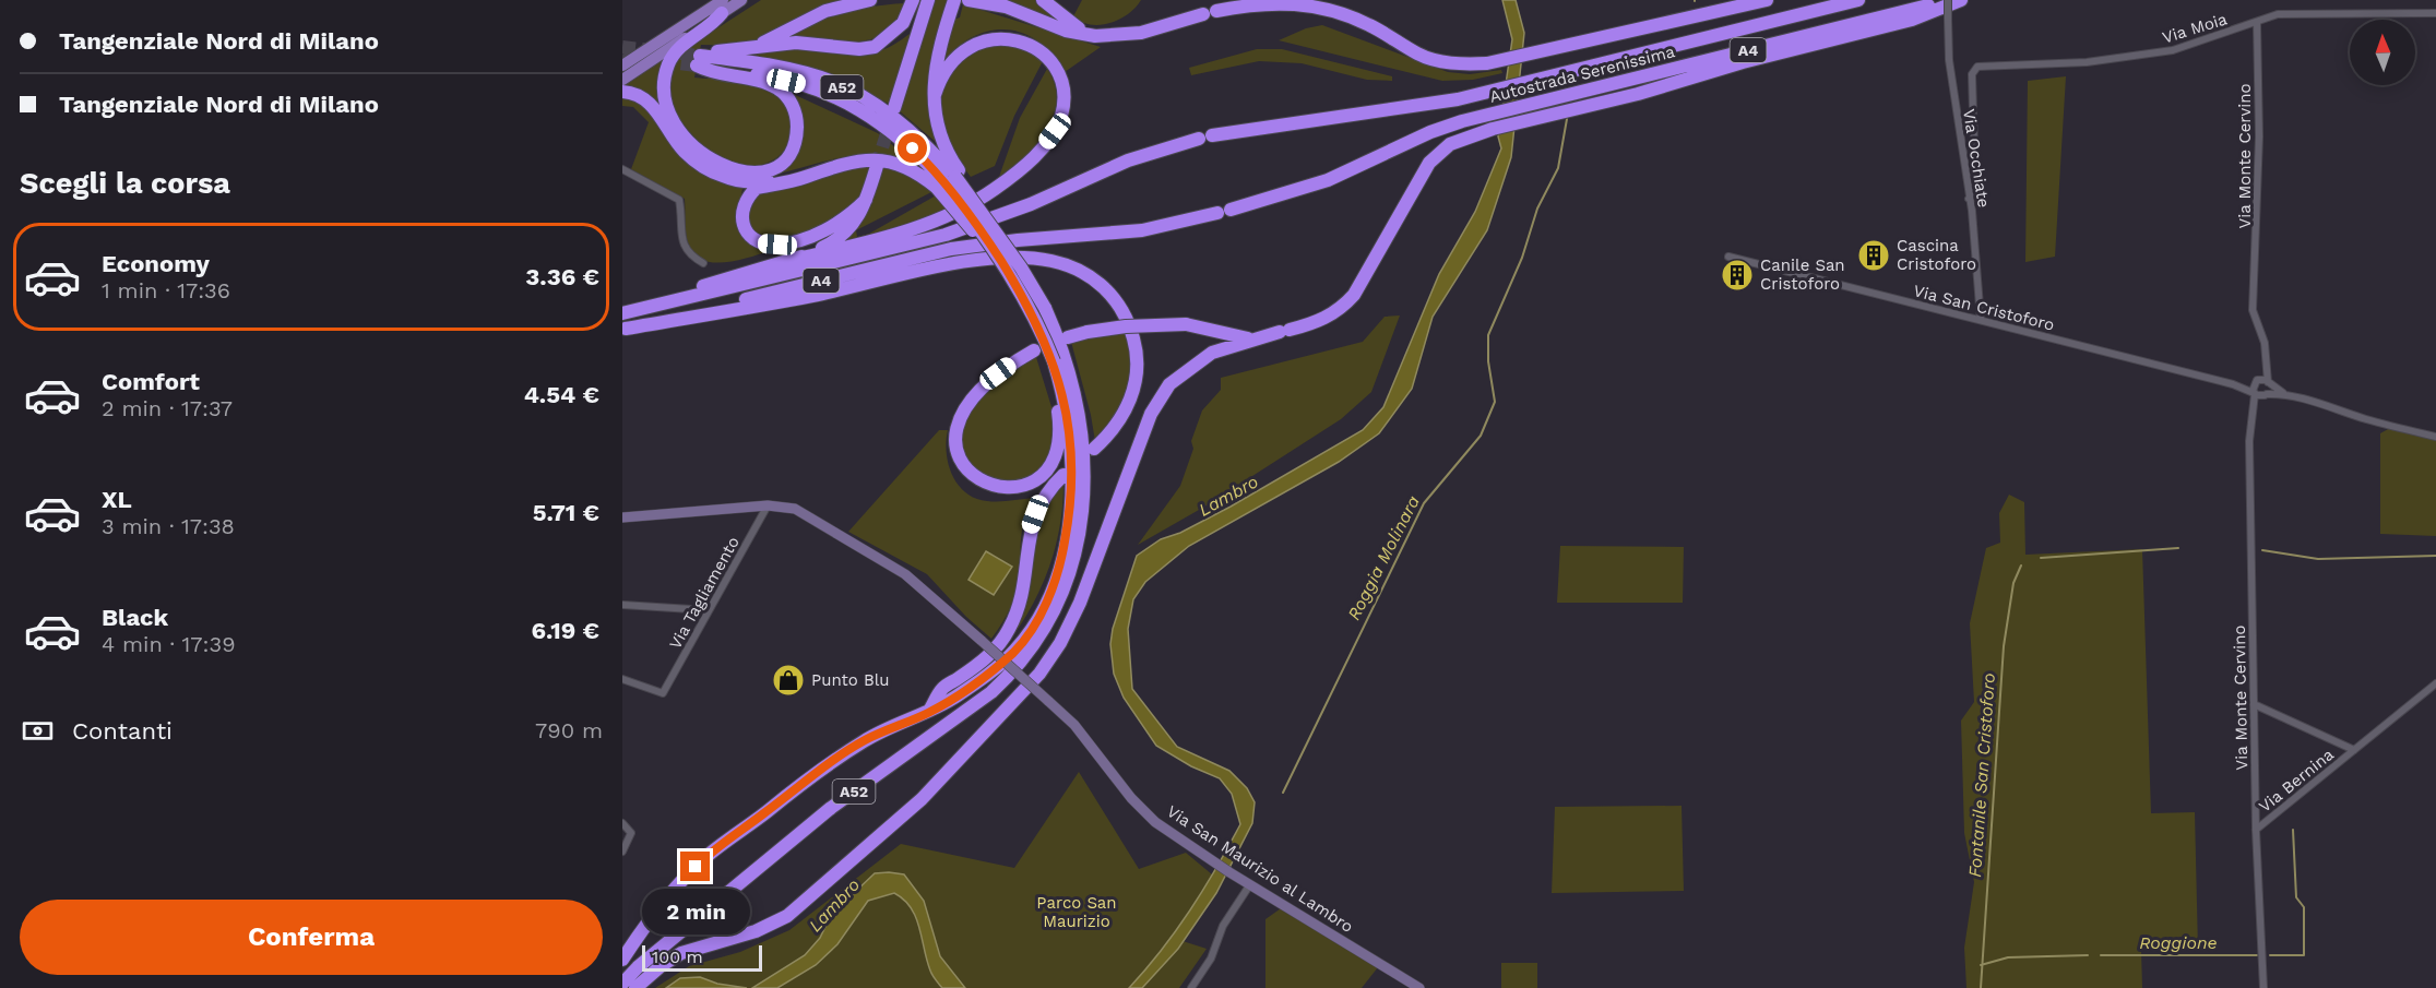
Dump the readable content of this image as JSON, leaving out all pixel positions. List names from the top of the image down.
{
  "streets": {
    "highway": ["A4", "Autostrada Serenissima", "A52"],
    "main road": ["Via San Maurizio al Lambro"],
    "street": [
      "Via Moia",
      "Via Monte Cervino",
      "Via Occhiate",
      "Via San Cristoforo",
      "Via Tagliamento",
      "Via Bernina"
    ]
  },
  "crossings": [
    ["Via Moia", "Via Monte Cervino"],
    ["Via Moia", "Via Occhiate"],
    ["Autostrada Serenissima", "Via Occhiate"],
    ["Via Monte Cervino", "Via San Cristoforo"],
    ["Via Monte Cervino", "Via Bernina"],
    ["Via Occhiate", "Via San Cristoforo"],
    ["Via Tagliamento", "Via San Maurizio al Lambro"]
  ],
  "water": [
    "Lambro",
    "Roggia Molinara",
    "Fontanile San Cristoforo",
    "Roggione"
  ],
  "parks": ["Parco San Maurizio"],
  "places": {
    "building": ["Cascina Cristoforo", "Canile San Cristoforo"],
    "shop": ["Punto Blu"]
  },
  "scale_bar": "100 m",
  "north": "top",
  "page": {
    "banner": ["Tangenziale Nord di Milano", "Tangenziale Nord di Milano"],
    "heading": "Scegli la corsa",
    "list": [
      {
        "name": "Economy",
        "note": "1 min · 17:36",
        "value": "3.36 €"
      },
      {
        "name": "Comfort",
        "note": "2 min · 17:37",
        "value": "4.54 €"
      },
      {
        "name": "XL",
        "note": "3 min · 17:38",
        "value": "5.71 €"
      },
      {
        "name": "Black",
        "note": "4 min · 17:39",
        "value": "6.19 €"
      }
    ],
    "pay": ["Contanti", "790 m"],
    "buttons": "Conferma",
    "bubble": "2 min",
    "scale": "100 m"
  }
}
